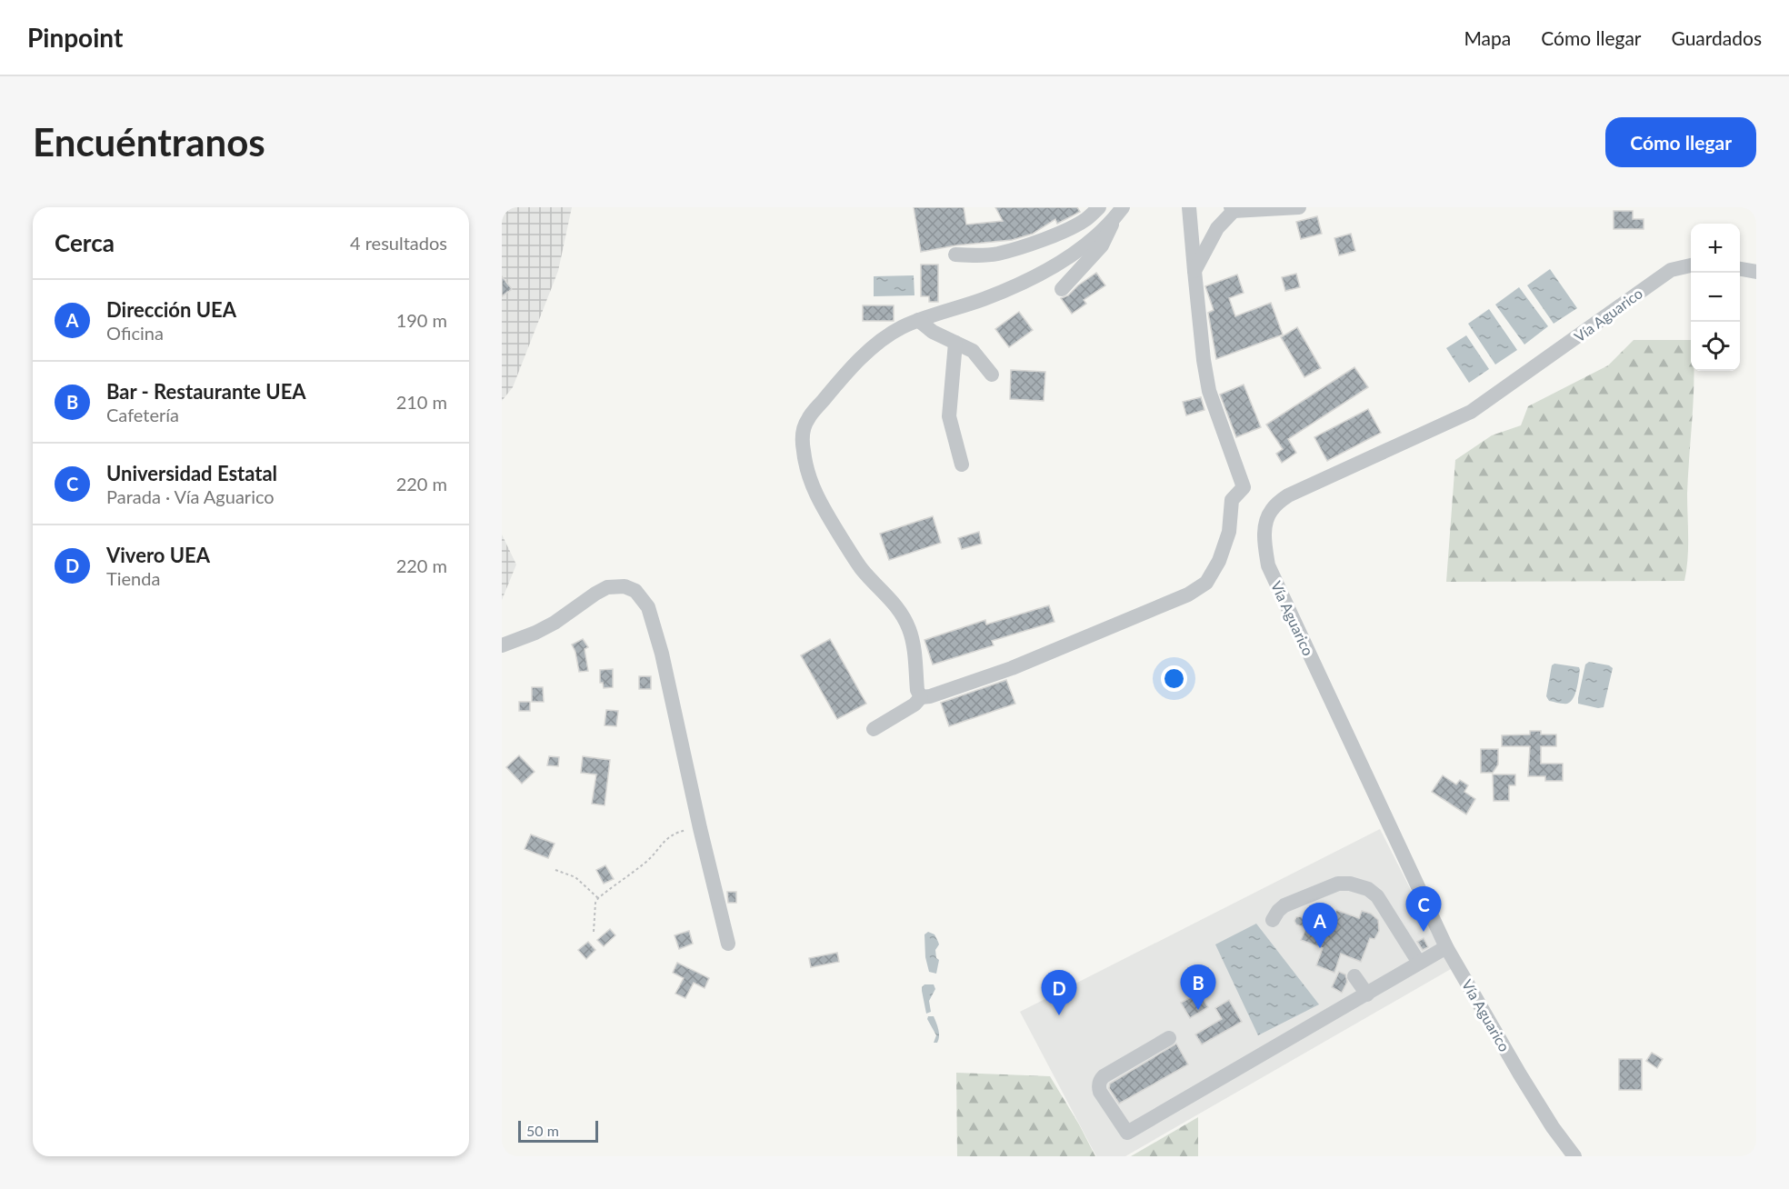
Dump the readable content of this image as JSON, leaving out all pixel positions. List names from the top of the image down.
{
  "streets": {
    "street": ["Vía Aguarico"]
  },
  "scale_bar": "50 m",
  "page": {
    "header": "Pinpoint",
    "nav": ["Mapa", "Cómo llegar", "Guardados"],
    "buttons": "Cómo llegar",
    "title": "Encuéntranos",
    "heading": ["Cerca", "4 resultados"],
    "map_buttons": ["+", "−"],
    "list": [
      {
        "mark": "A",
        "name": "Dirección UEA",
        "note": "Oficina",
        "value": "190 m"
      },
      {
        "mark": "B",
        "name": "Bar - Restaurante UEA",
        "note": "Cafetería",
        "value": "210 m"
      },
      {
        "mark": "C",
        "name": "Universidad Estatal",
        "note": "Parada · Vía Aguarico",
        "value": "220 m"
      },
      {
        "mark": "D",
        "name": "Vivero UEA",
        "note": "Tienda",
        "value": "220 m"
      }
    ],
    "pins": [
      "C",
      "A",
      "B",
      "D"
    ],
    "scale": "50 m"
  }
}
